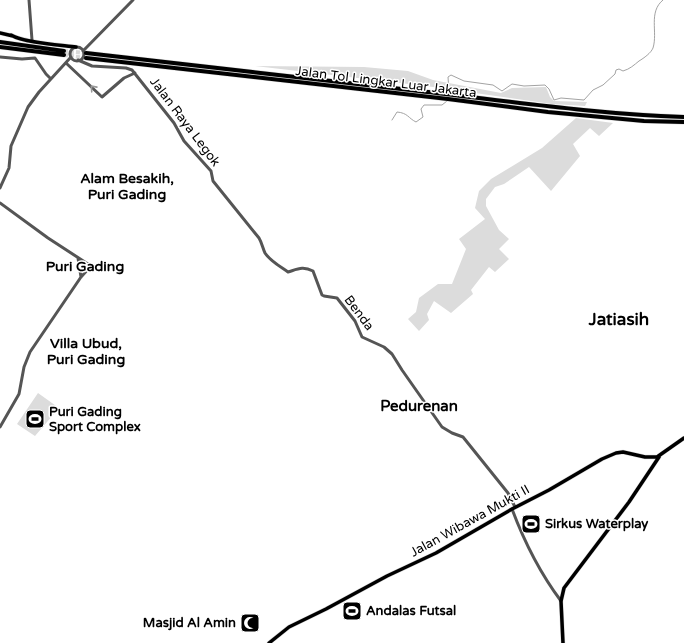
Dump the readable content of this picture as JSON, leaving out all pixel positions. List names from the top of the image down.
{
  "streets": {
    "highway": ["Jalan Tol Lingkar Luar Jakarta"],
    "main road": ["Jalan Wibawa Mukti II"],
    "street": ["Jalan Raya Legok", "Benda"]
  },
  "crossings": [
    ["Jalan Raya Legok", "Benda"],
    ["Benda", "Jalan Wibawa Mukti II"]
  ],
  "districts": [
    "Alam Besakih, Puri Gading",
    "Puri Gading",
    "Jatiasih",
    "Villa Ubud, Puri Gading",
    "Pedurenan"
  ],
  "places": {
    "sports": ["Puri Gading Sport Complex", "Sirkus Waterplay", "Andalas Futsal"],
    "mosque": ["Masjid Al Amin"]
  }
}
